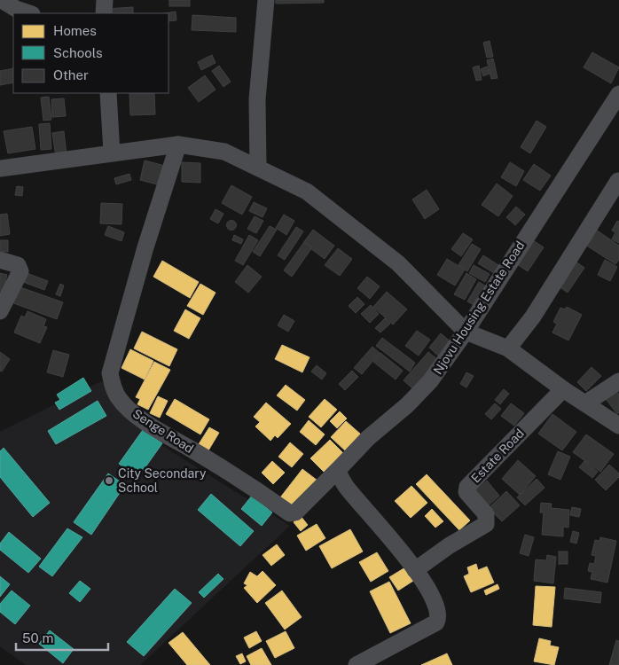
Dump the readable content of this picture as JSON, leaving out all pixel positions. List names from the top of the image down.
{
  "streets": {
    "street": ["Njovu Housing Estate Road", "Senge Road", "Estate Road"]
  },
  "crossings": [
    ["Njovu Housing Estate Road", "Senge Road"]
  ],
  "places": ["City Secondary School"],
  "legend": ["Homes", "Schools", "Other"],
  "scale_bar": "50 m"
}
